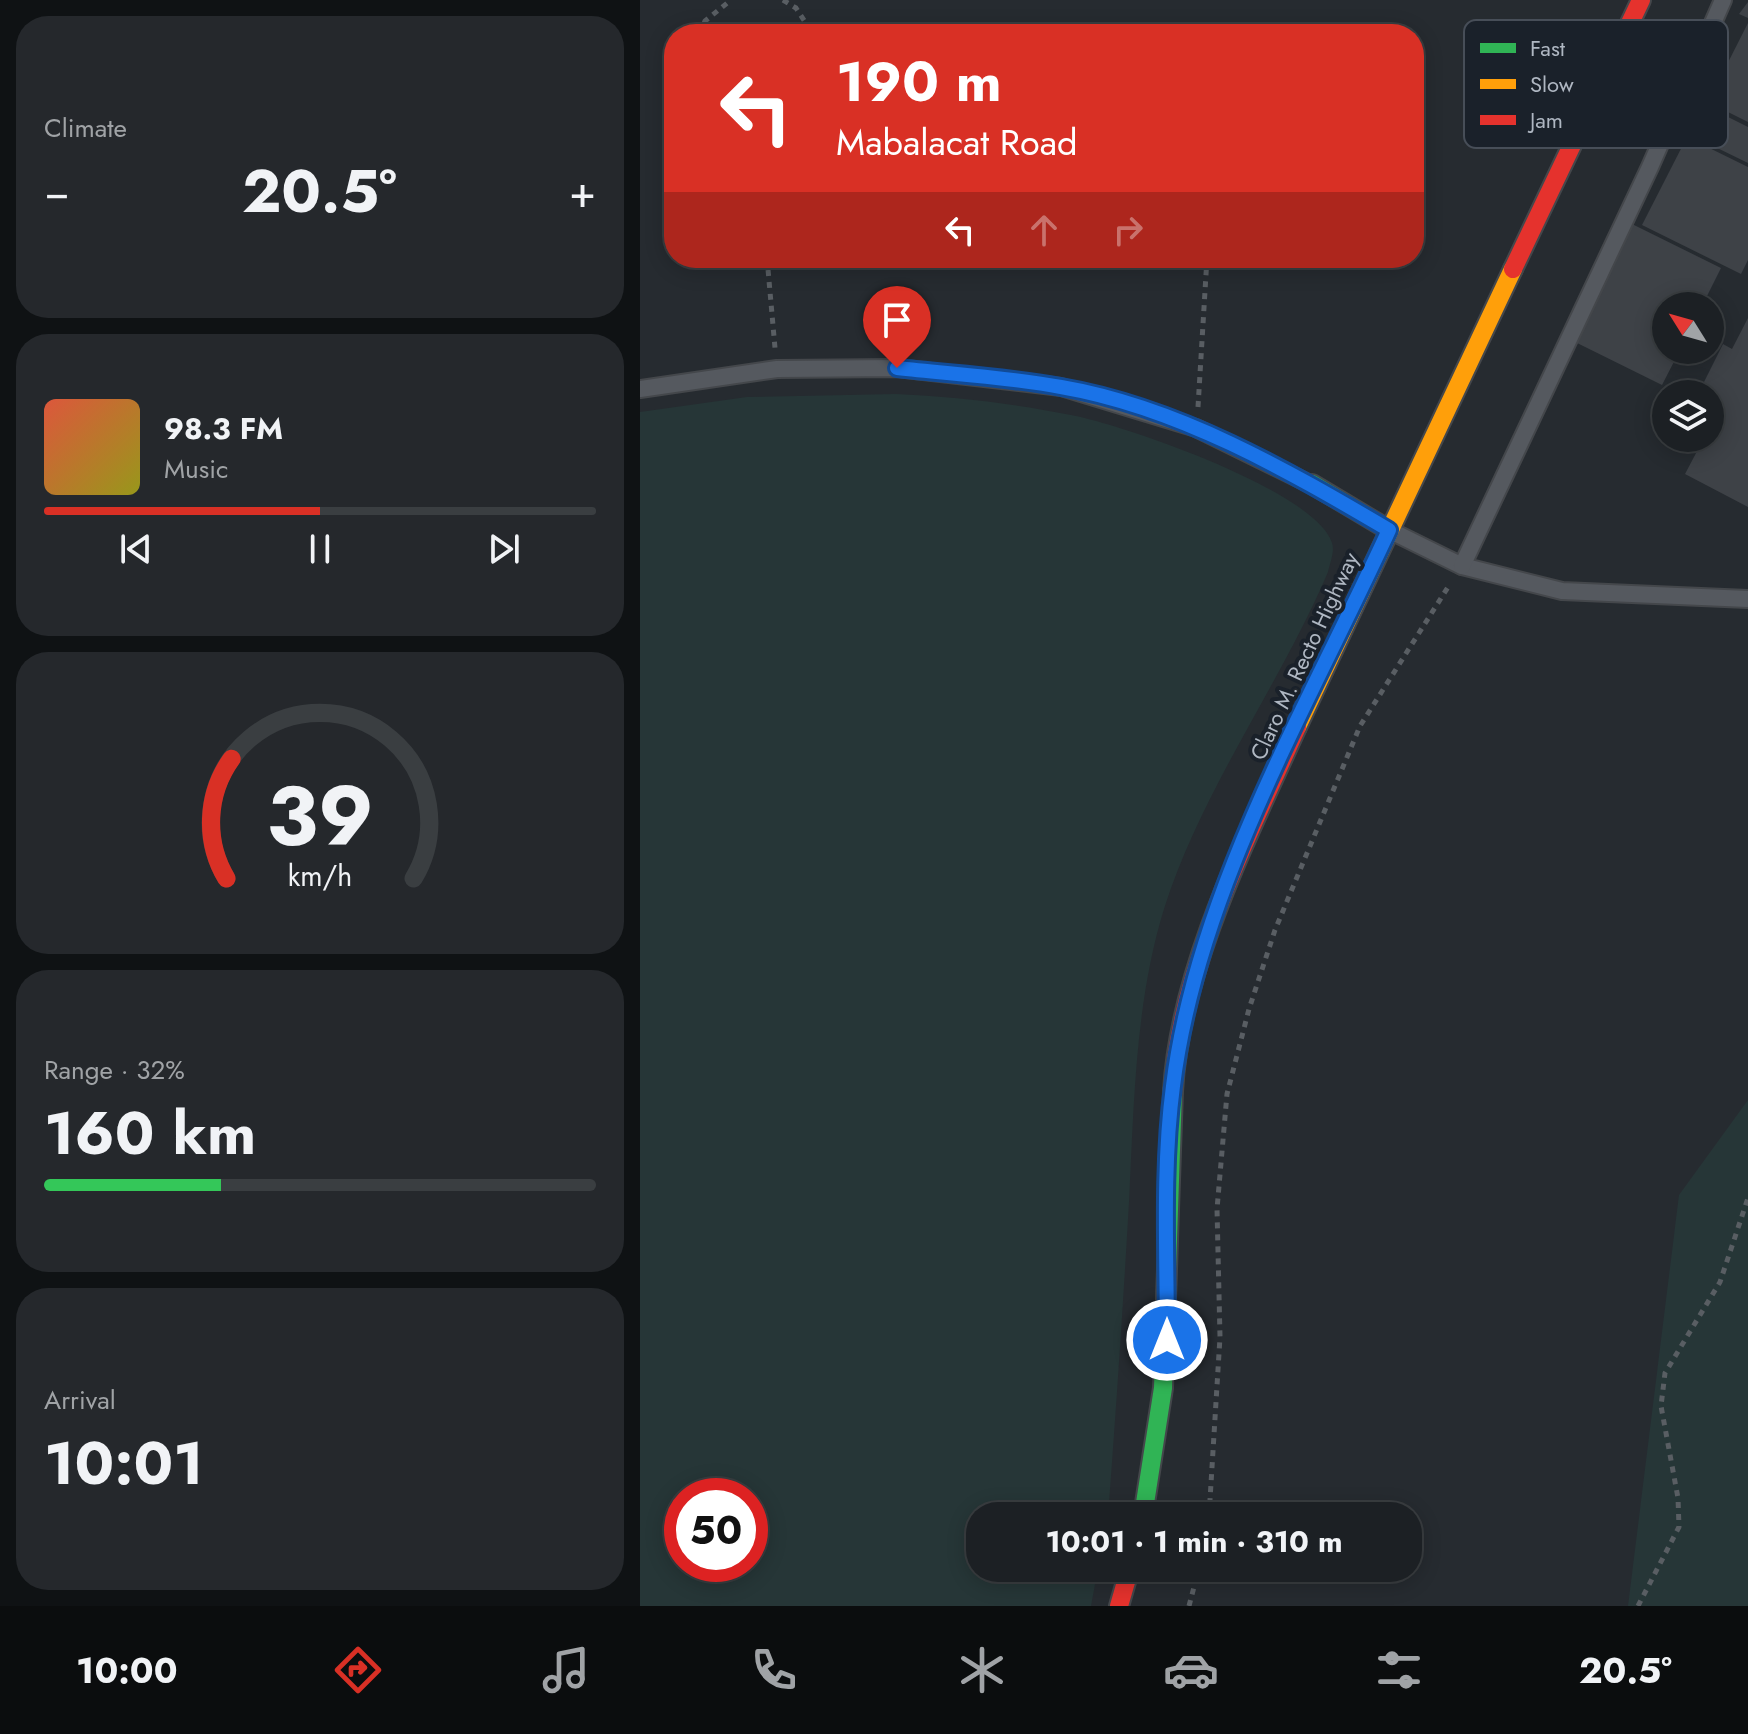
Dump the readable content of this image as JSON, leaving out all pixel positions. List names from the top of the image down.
{
  "streets": {
    "main road": ["Claro M. Recto Highway"]
  },
  "legend": ["Fast", "Slow", "Jam"],
  "north": "top left",
  "page": {
    "tile": [
      "Climate",
      ["Range · 32%", "160 km"],
      ["Arrival", "10:01"]
    ],
    "turn": ["190 m", "Mabalacat Road"],
    "heat": ["−", "20.5°", "+"],
    "song": ["98.3 FM", "Music"],
    "limit": "50",
    "trip": "10:01 · 1 min · 310 m",
    "tabs": ["10:00", "20.5°"],
    "gauge": ["39", "km/h"]
  }
}
